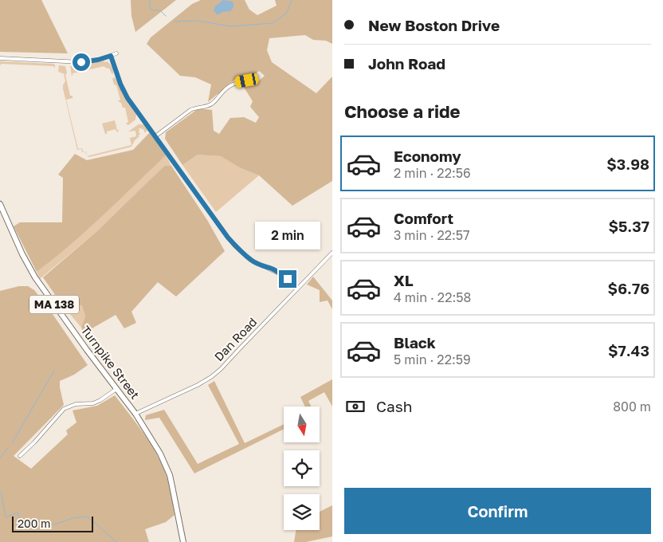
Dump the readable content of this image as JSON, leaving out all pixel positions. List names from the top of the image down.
{
  "streets": {
    "main road": ["MA 138", "Turnpike Street"],
    "street": ["Dan Road"]
  },
  "crossings": [
    ["Dan Road", "Turnpike Street"]
  ],
  "scale_bar": "200 m",
  "north": "bottom",
  "page": {
    "banner": ["New Boston Drive", "John Road"],
    "heading": "Choose a ride",
    "list": [
      {
        "name": "Economy",
        "note": "2 min · 22:56",
        "value": "$3.98"
      },
      {
        "name": "Comfort",
        "note": "3 min · 22:57",
        "value": "$5.37"
      },
      {
        "name": "XL",
        "note": "4 min · 22:58",
        "value": "$6.76"
      },
      {
        "name": "Black",
        "note": "5 min · 22:59",
        "value": "$7.43"
      }
    ],
    "bubble": "2 min",
    "pay": ["Cash", "800 m"],
    "buttons": "Confirm",
    "scale": "200 m"
  }
}
